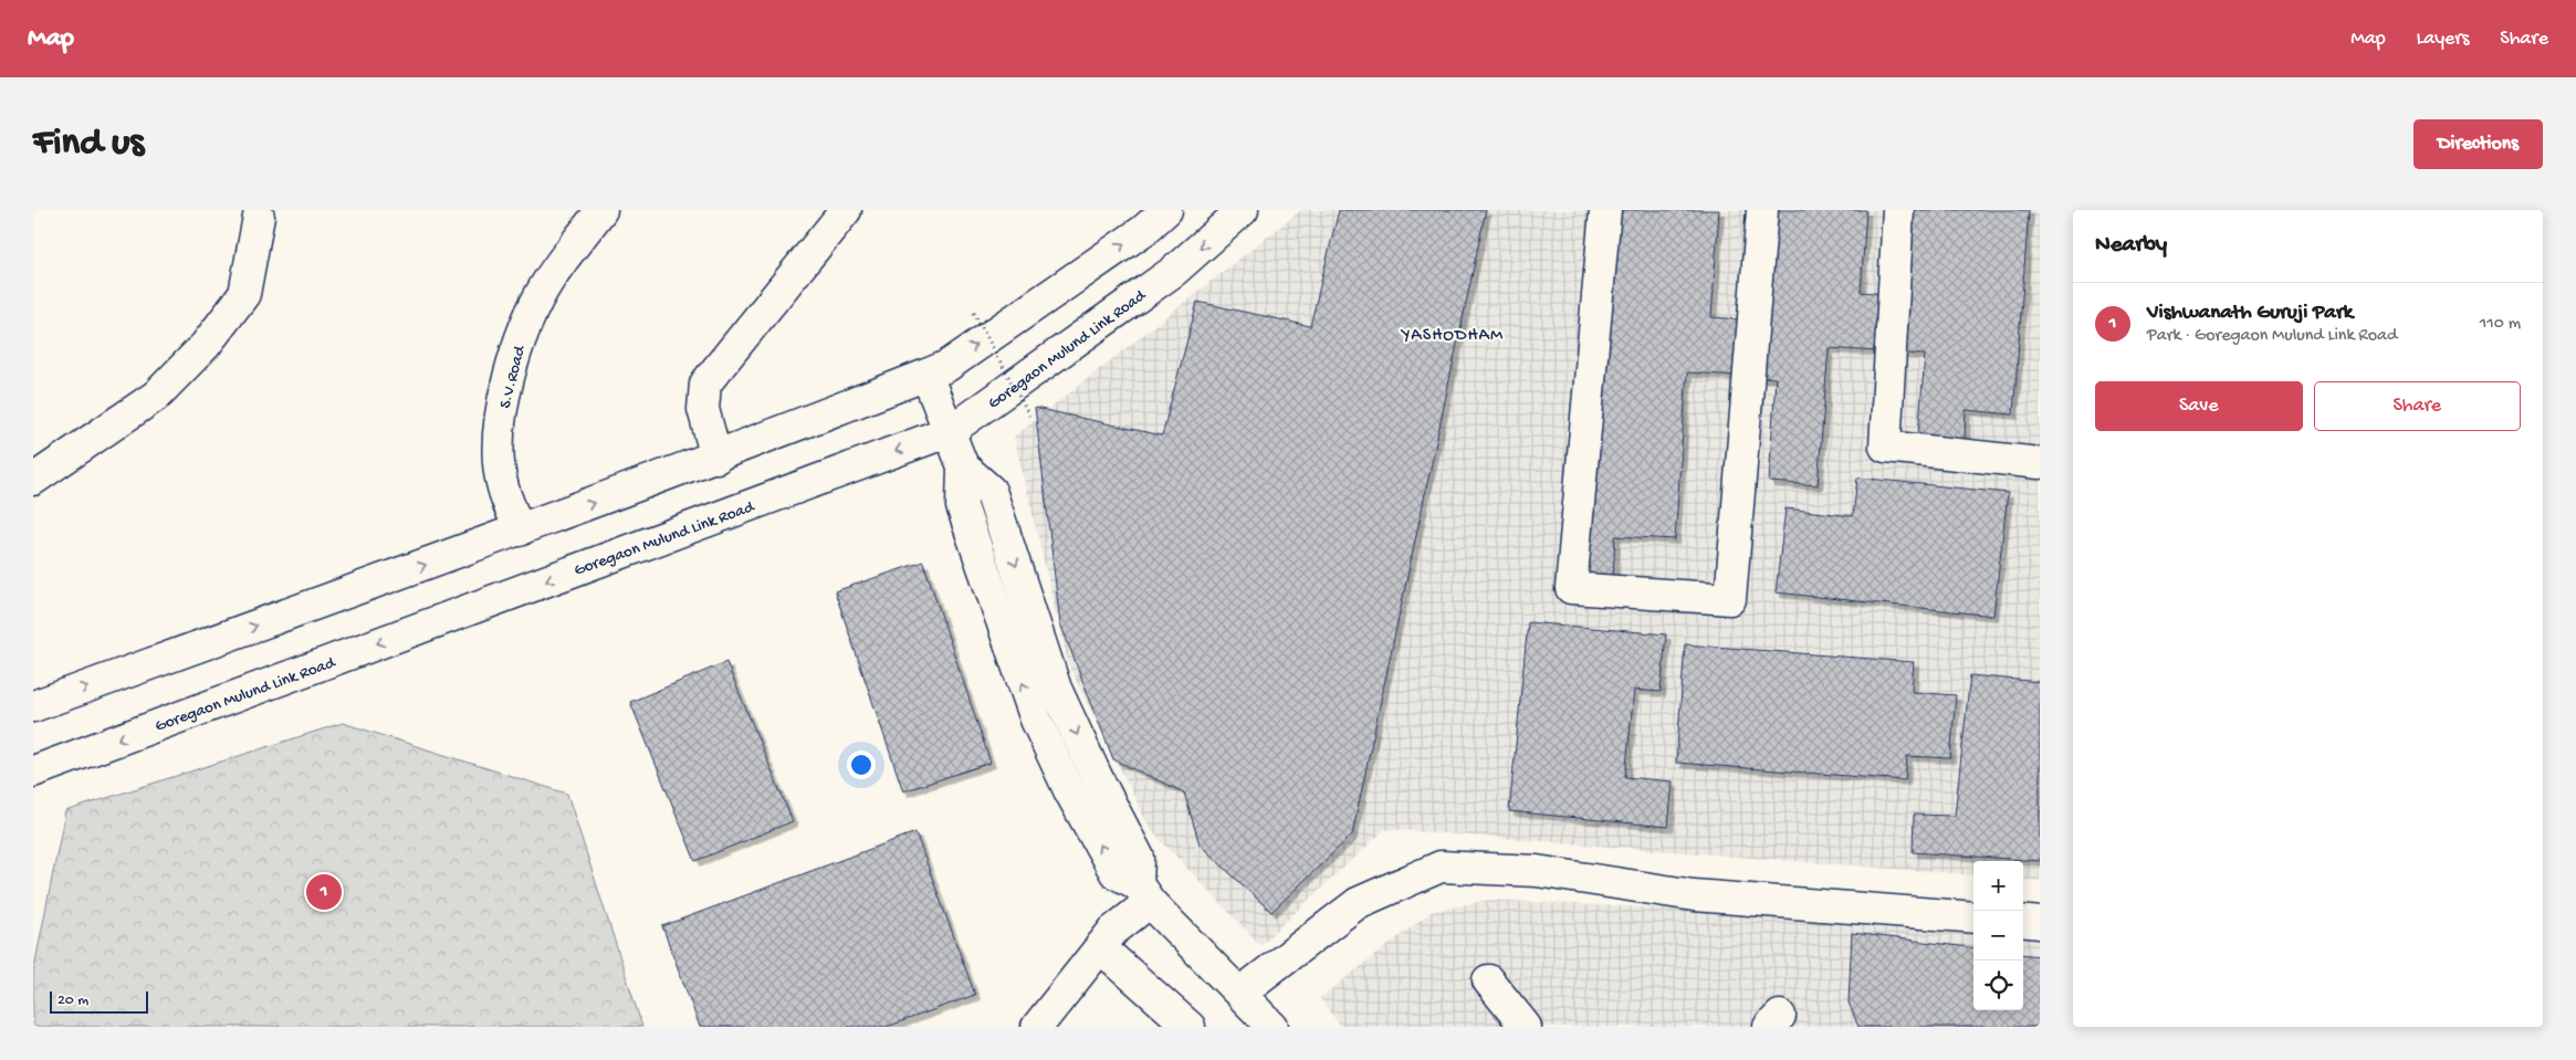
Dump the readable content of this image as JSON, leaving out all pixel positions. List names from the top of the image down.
{
  "streets": {
    "street": ["Goregaon Mulund Link Road", "S.V.Road"]
  },
  "districts": ["YASHODHAM"],
  "scale_bar": "20 m",
  "page": {
    "header": "Map",
    "nav": ["Map", "Layers", "Share"],
    "buttons": [
      "Directions",
      ["Save", "Share"]
    ],
    "title": "Find us",
    "heading": "Nearby",
    "list": [
      {
        "mark": "1",
        "name": "Vishwanath Guruji Park",
        "note": "Park · Goregaon Mulund Link Road",
        "value": "110 m"
      }
    ],
    "map_buttons": ["+", "−"],
    "pins": "1",
    "scale": "20 m"
  }
}
